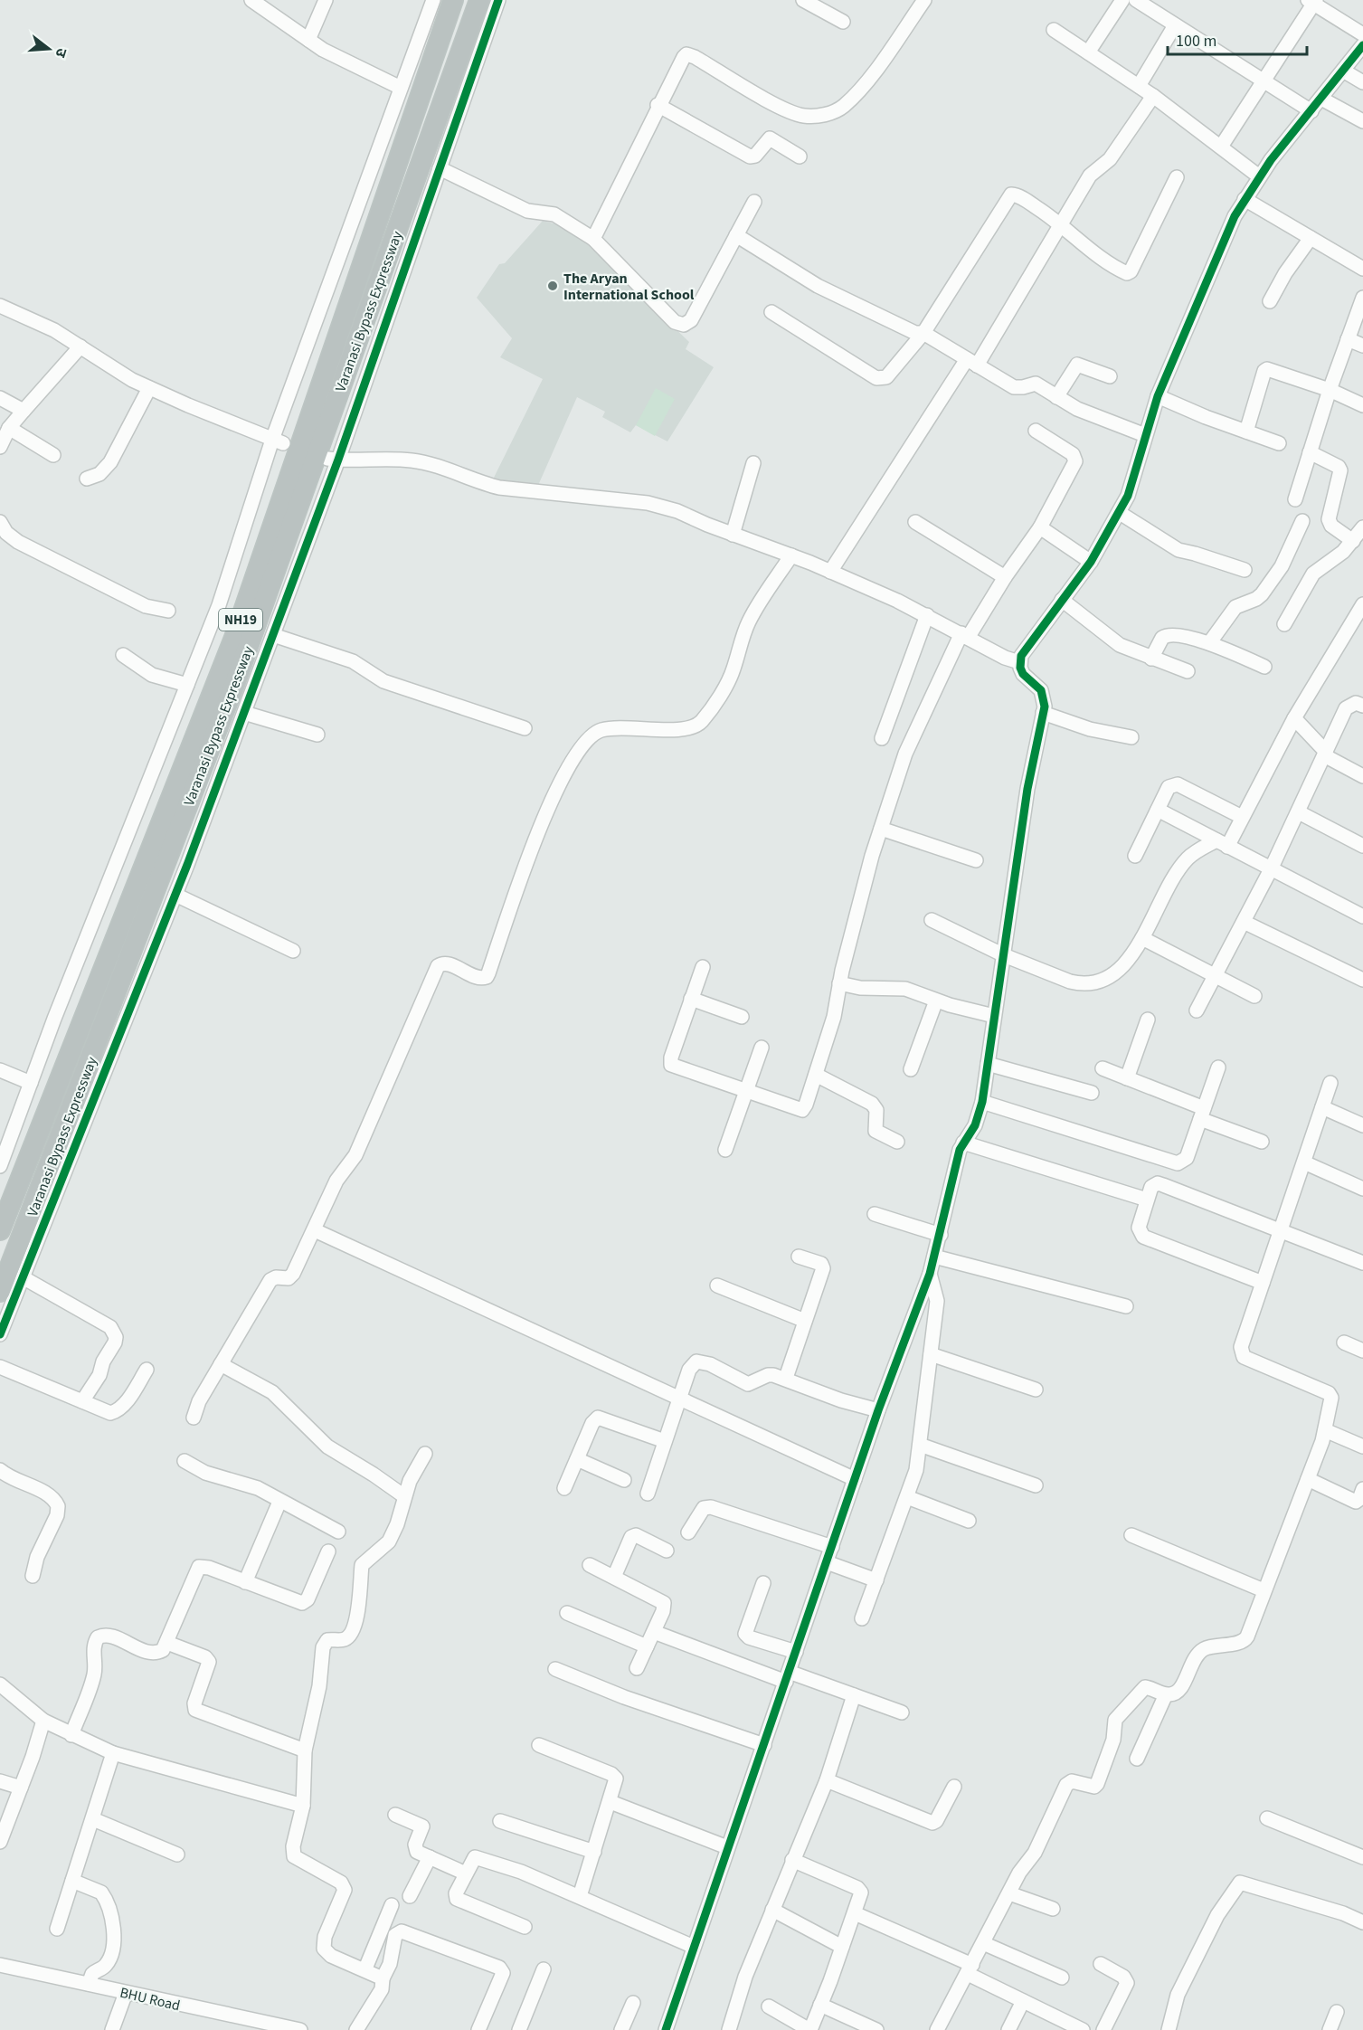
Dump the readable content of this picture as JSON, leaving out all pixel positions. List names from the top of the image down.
{
  "streets": {
    "highway": ["Varanasi Bypass Expressway", "NH19"],
    "street": ["BHU Road"]
  },
  "places": ["The Aryan International School"],
  "scale_bar": "100 m",
  "north": "right"
}
